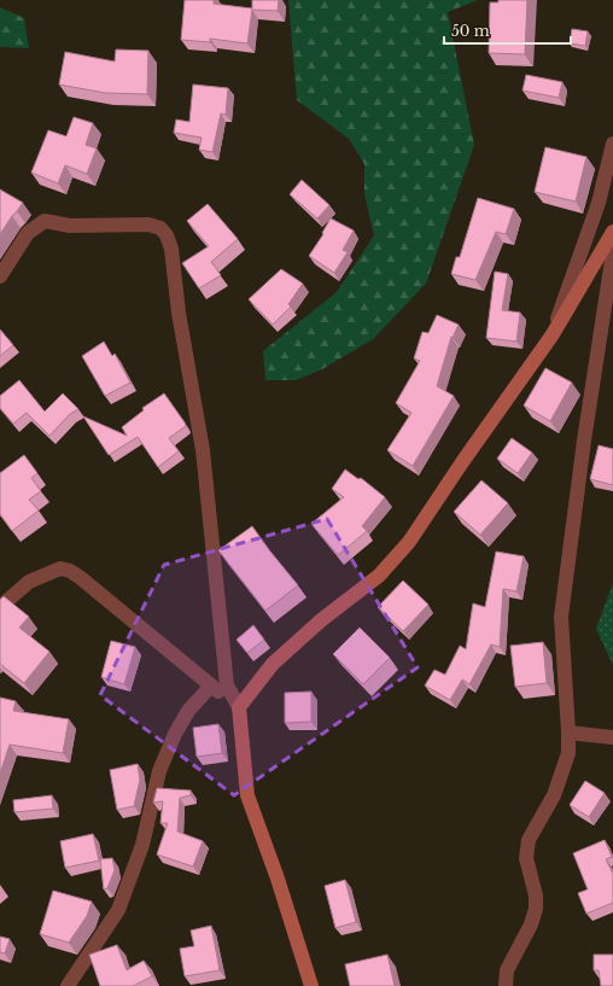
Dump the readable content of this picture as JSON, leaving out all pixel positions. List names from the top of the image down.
{
  "scale_bar": "50 m"
}
